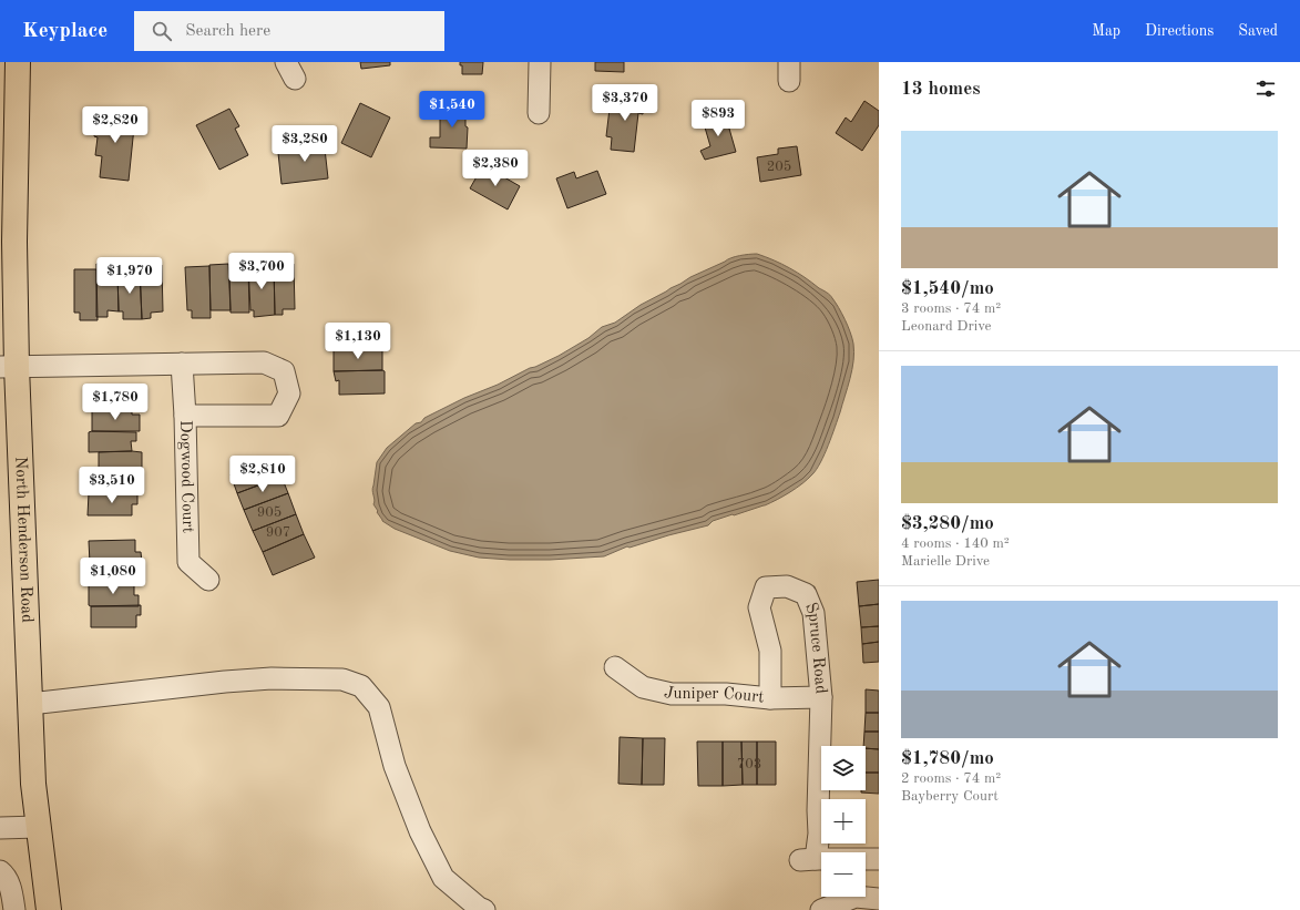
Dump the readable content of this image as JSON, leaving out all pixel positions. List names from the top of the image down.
{
  "streets": {
    "main road": ["North Henderson Road"],
    "street": ["Dogwood Court", "Spruce Road", "Juniper Court"]
  },
  "crossings": [
    ["Spruce Road", "Juniper Court"]
  ],
  "house_numbers": [
    "205",
    "905",
    "907",
    "703"
  ],
  "page": {
    "header": "Keyplace",
    "search": "Search here",
    "nav": ["Map", "Directions", "Saved"],
    "heading": "13 homes",
    "price": [
      "$3,370",
      "$1,540",
      "$893",
      "$2,820",
      "$3,280",
      "$2,380",
      "$3,700",
      "$1,970",
      "$1,130",
      "$1,780",
      "$2,810",
      "$3,510",
      "$1,080"
    ],
    "list": [
      {
        "name": "$1,540/mo",
        "note": "3 rooms · 74 m² · Leonard Drive"
      },
      {
        "name": "$3,280/mo",
        "note": "4 rooms · 140 m² · Marielle Drive"
      },
      {
        "name": "$1,780/mo",
        "note": "2 rooms · 74 m² · Bayberry Court"
      }
    ],
    "map_buttons": ["+", "−"]
  }
}
